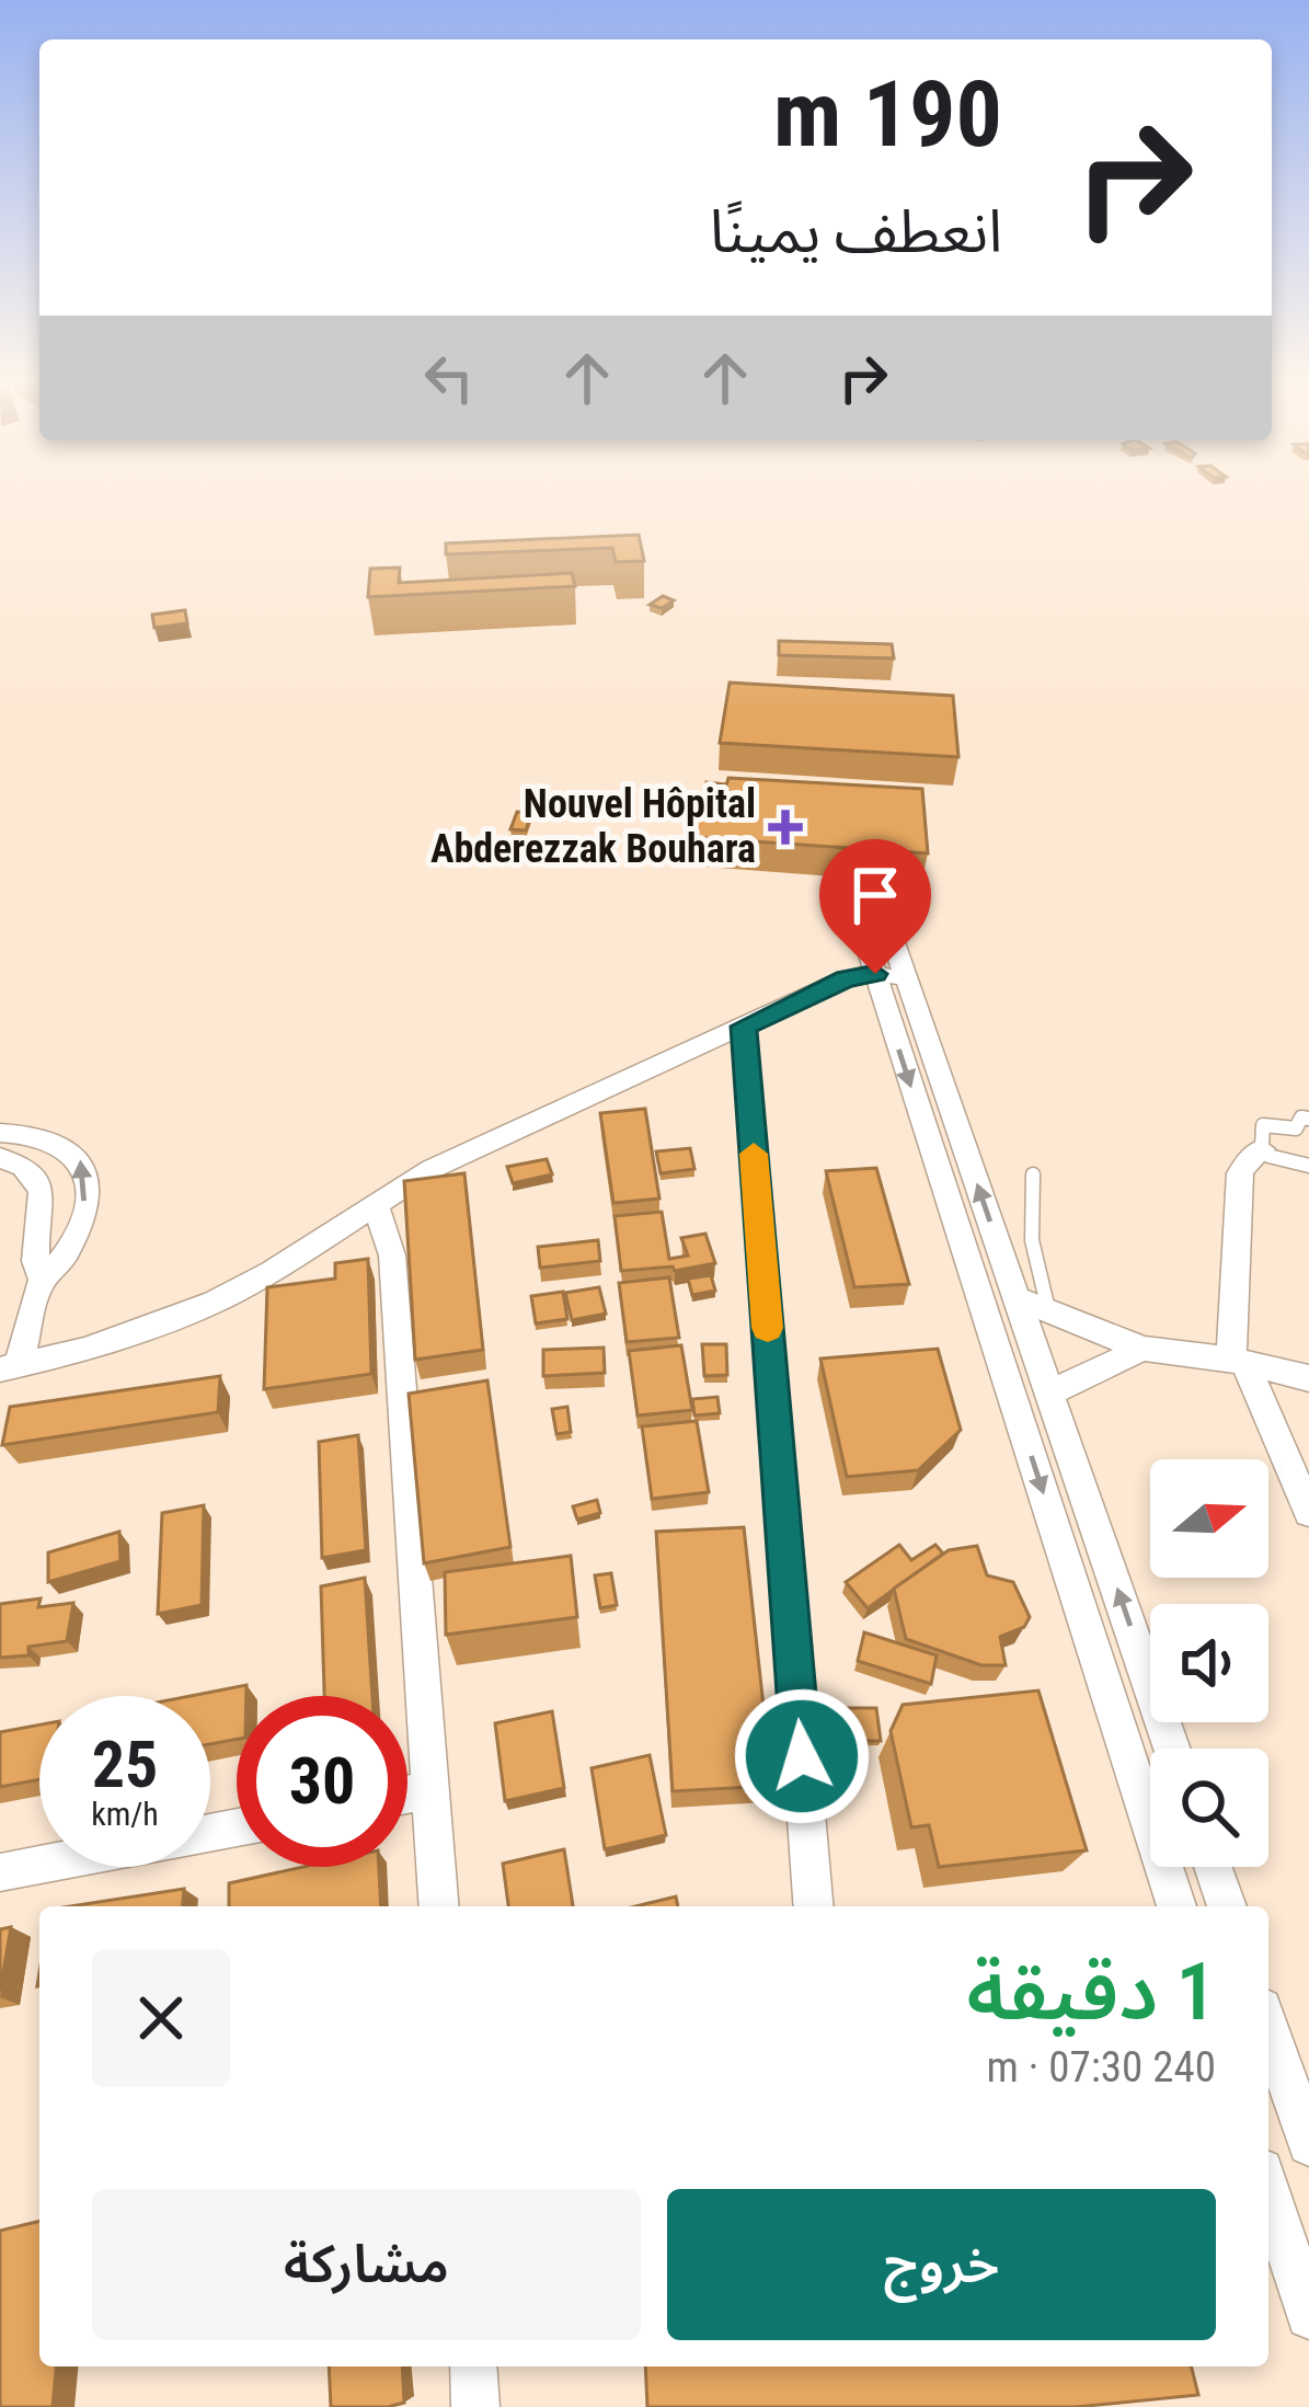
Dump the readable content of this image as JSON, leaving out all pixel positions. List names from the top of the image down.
{
  "places": {
    "health": ["Nouvel Hôpital Abderezzak Bouhara"]
  },
  "north": "right",
  "page": {
    "turn": ["190 m", "انعطف يمينًا"],
    "speed": "25 km/h",
    "limit": "30",
    "heading": ["1 دقيقة", "240 m · 07:30"],
    "buttons": ["خروج", "مشاركة"]
  }
}
